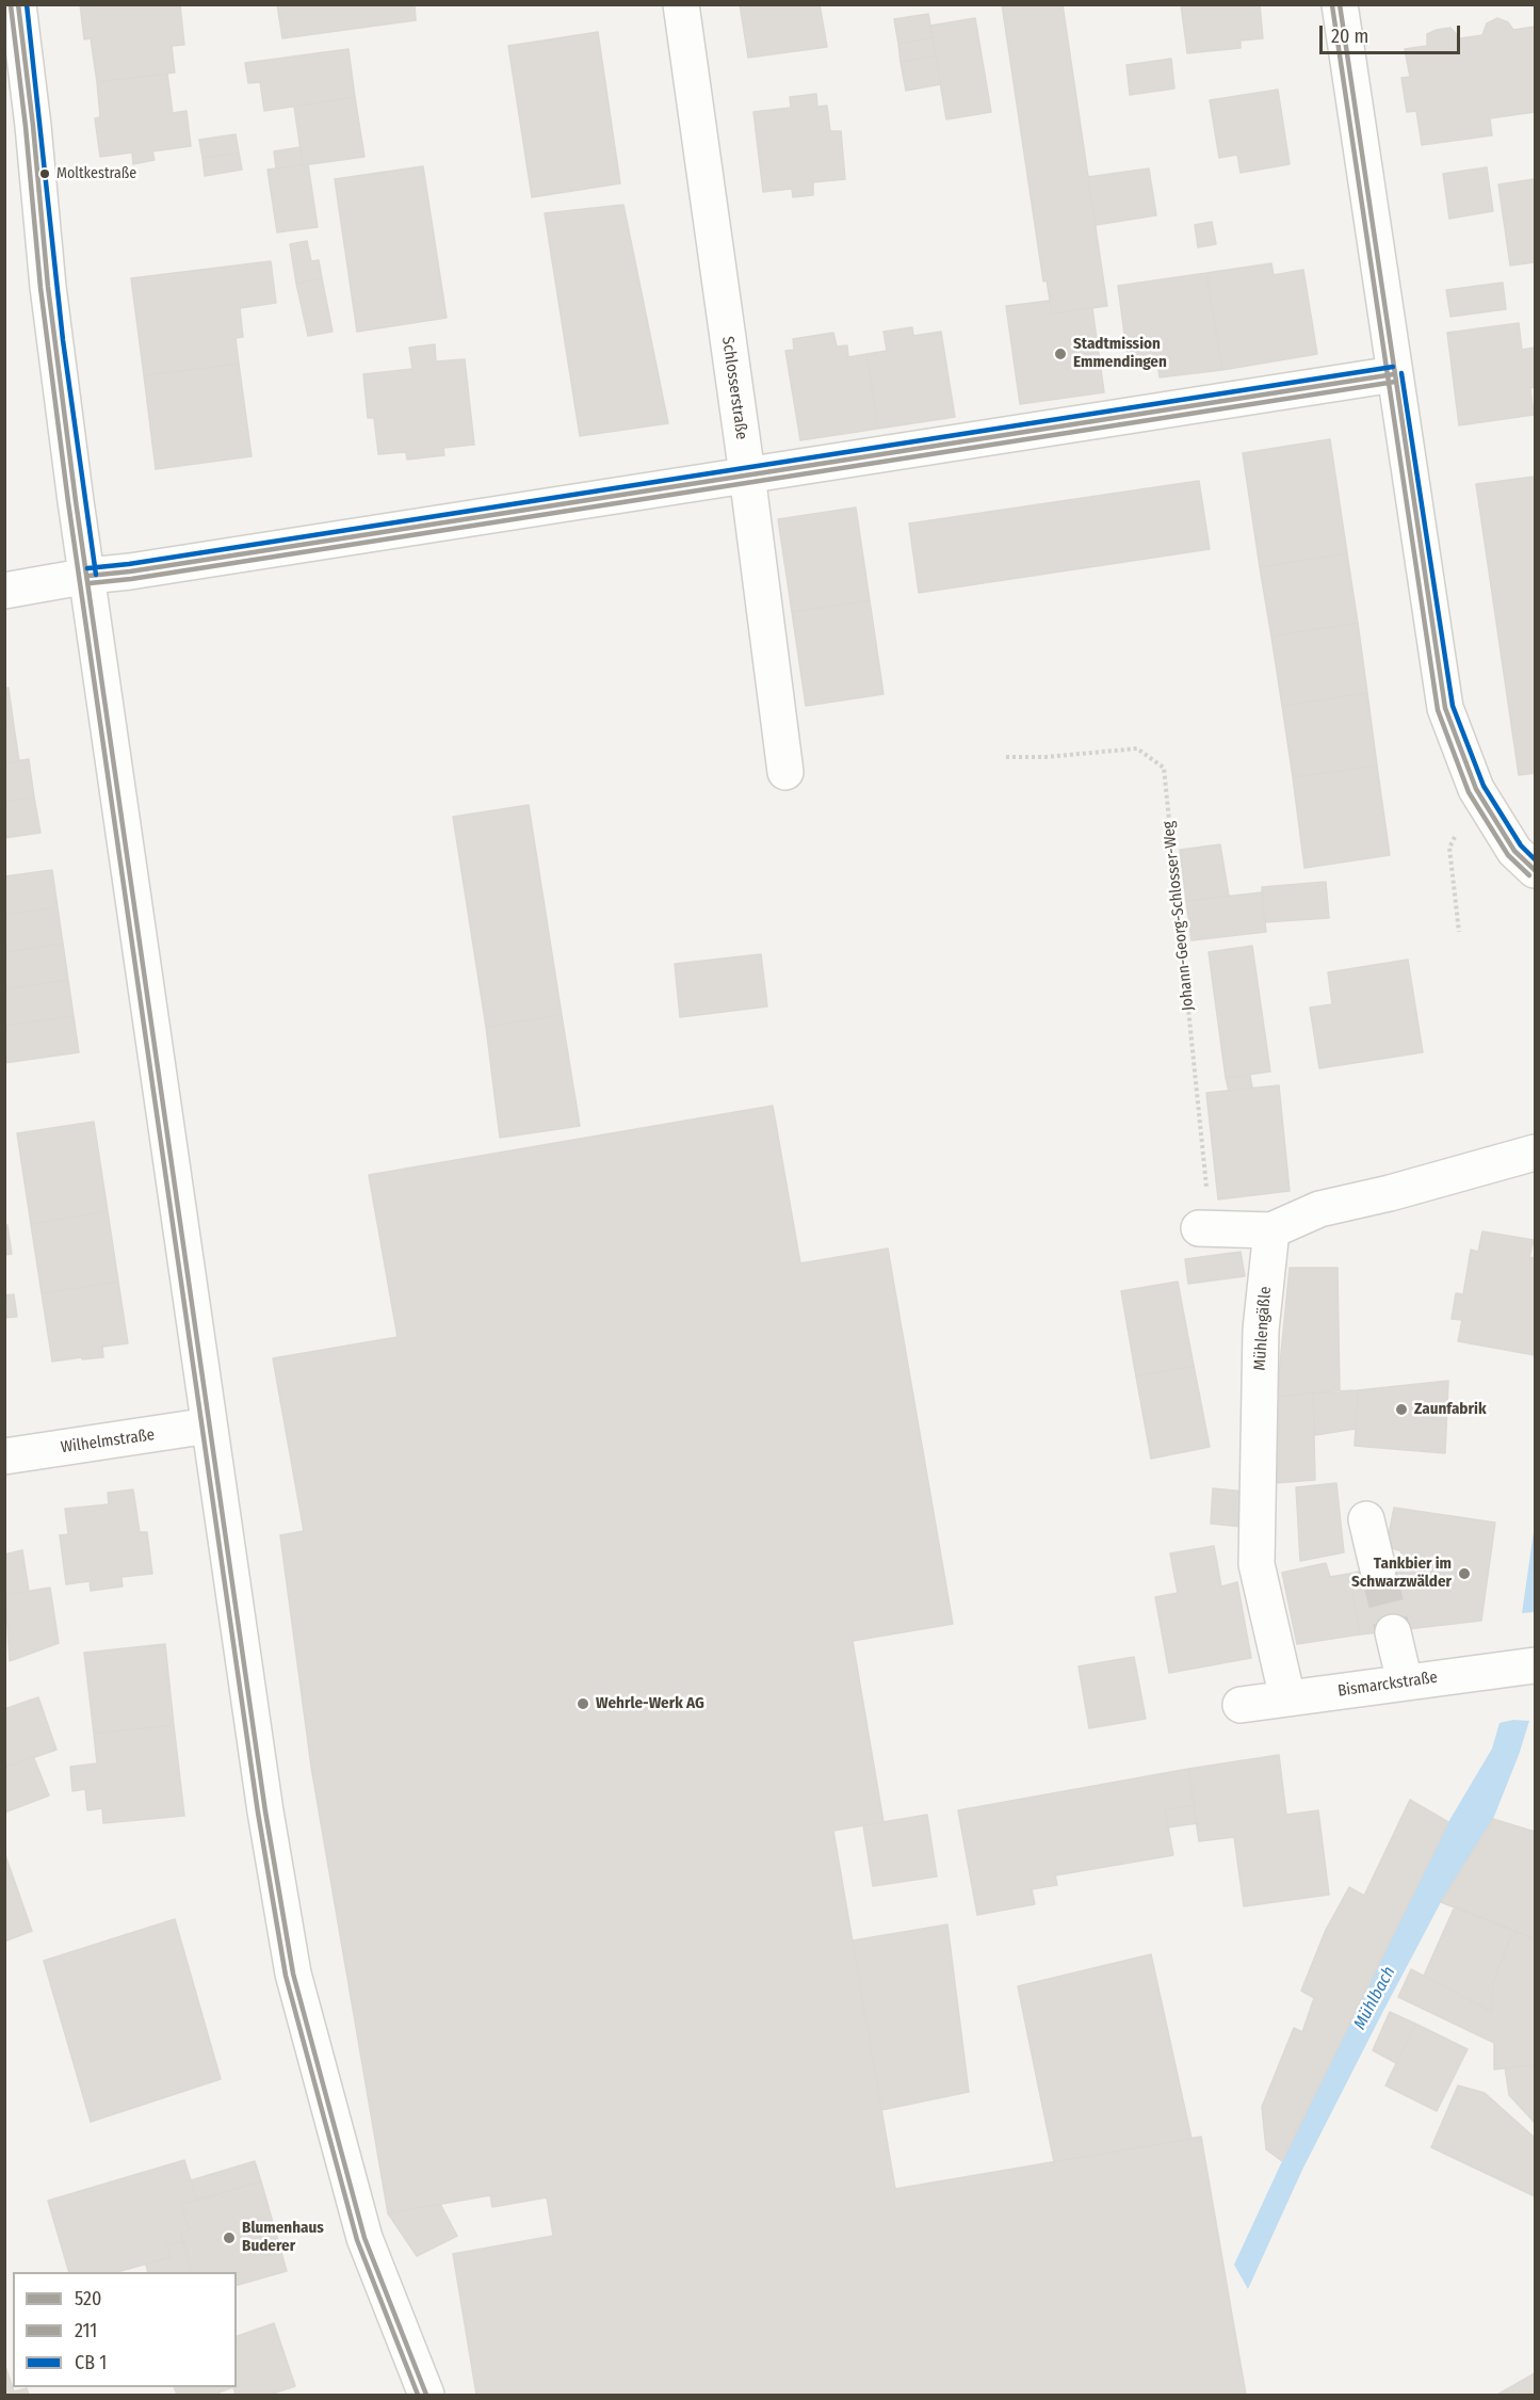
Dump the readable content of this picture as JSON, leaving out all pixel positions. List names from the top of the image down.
{
  "streets": {
    "street": [
      "Schlosserstraße",
      "Mühlengäßle",
      "Wilhelmstraße",
      "Bismarckstraße"
    ],
    "path": ["Johann-Georg-Schlosser-Weg"]
  },
  "crossings": [
    ["Mühlengäßle", "Bismarckstraße"]
  ],
  "water": ["Mühlbach"],
  "places": [
    "Moltkestraße",
    "Stadtmission Emmendingen",
    "Zaunfabrik",
    "Tankbier im Schwarzwälder",
    "Wehrle-Werk AG",
    "Blumenhaus Buderer"
  ],
  "lines": ["transit line 520", "transit line 211"],
  "legend": ["520", "211", "CB 1"],
  "scale_bar": "20 m"
}
